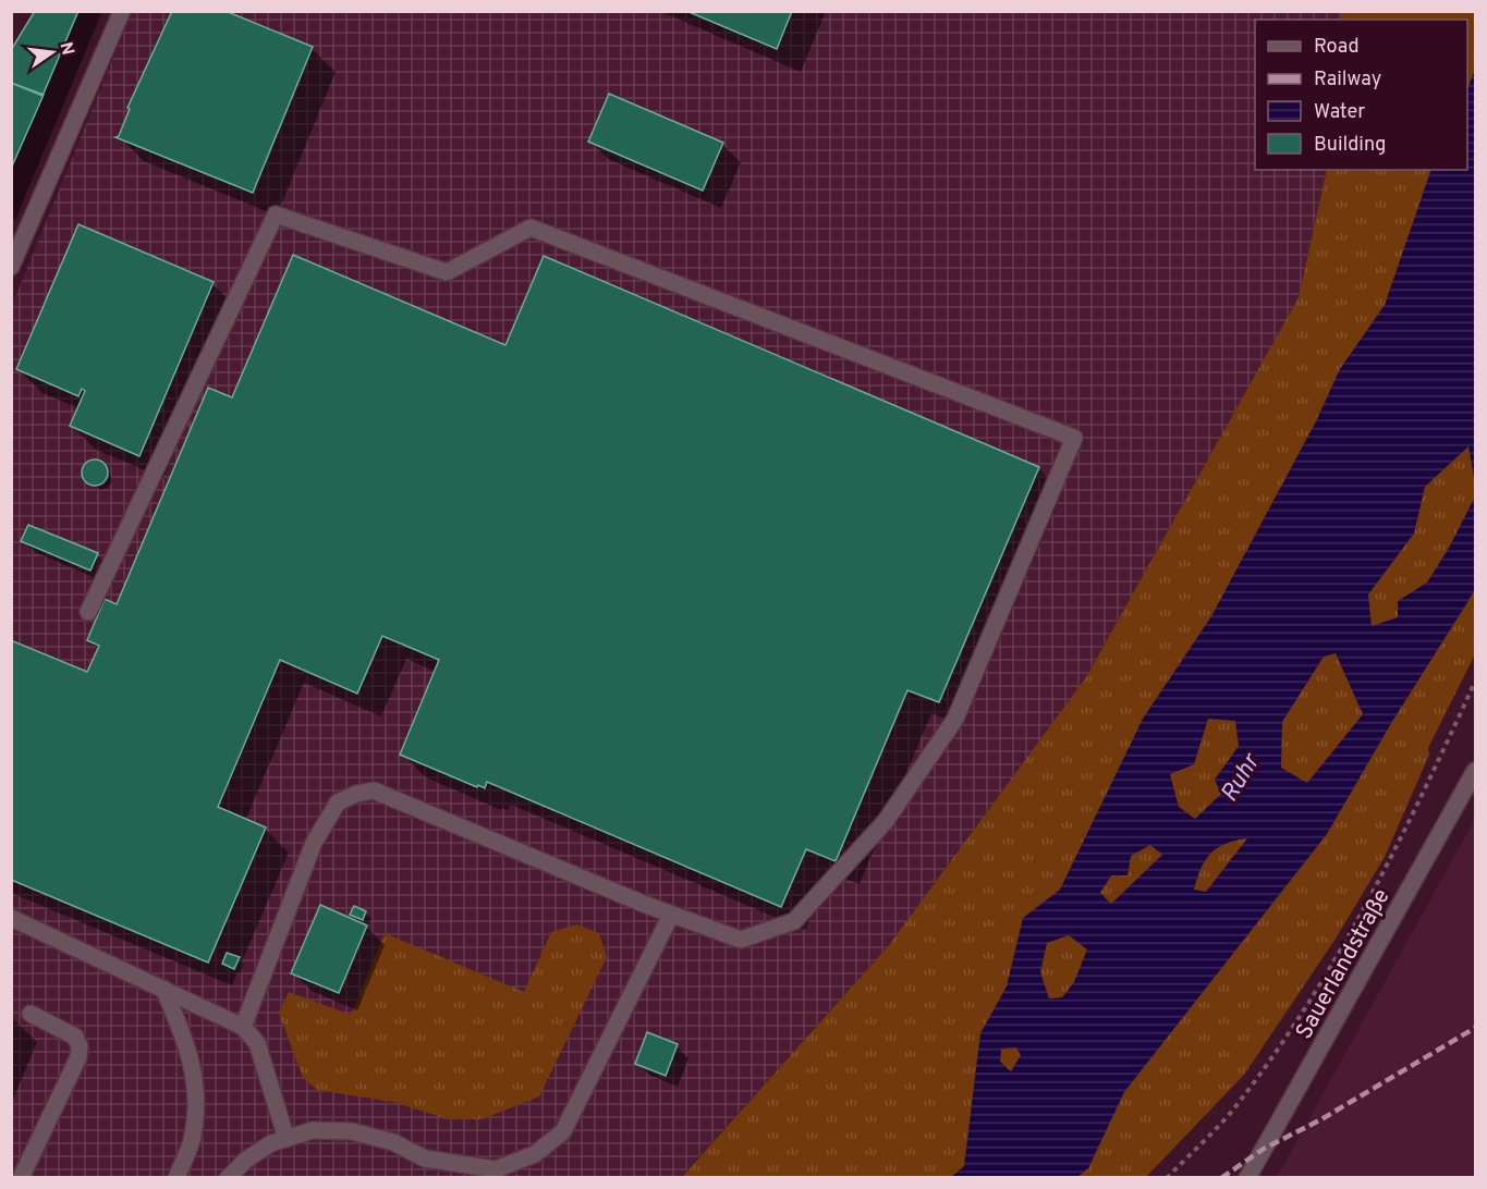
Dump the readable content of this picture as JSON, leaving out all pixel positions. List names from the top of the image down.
{
  "streets": {
    "street": ["Sauerlandstraße"]
  },
  "water": ["Ruhr"],
  "legend": [
    "Road",
    "Railway",
    "Water",
    "Building"
  ],
  "north": "right"
}
